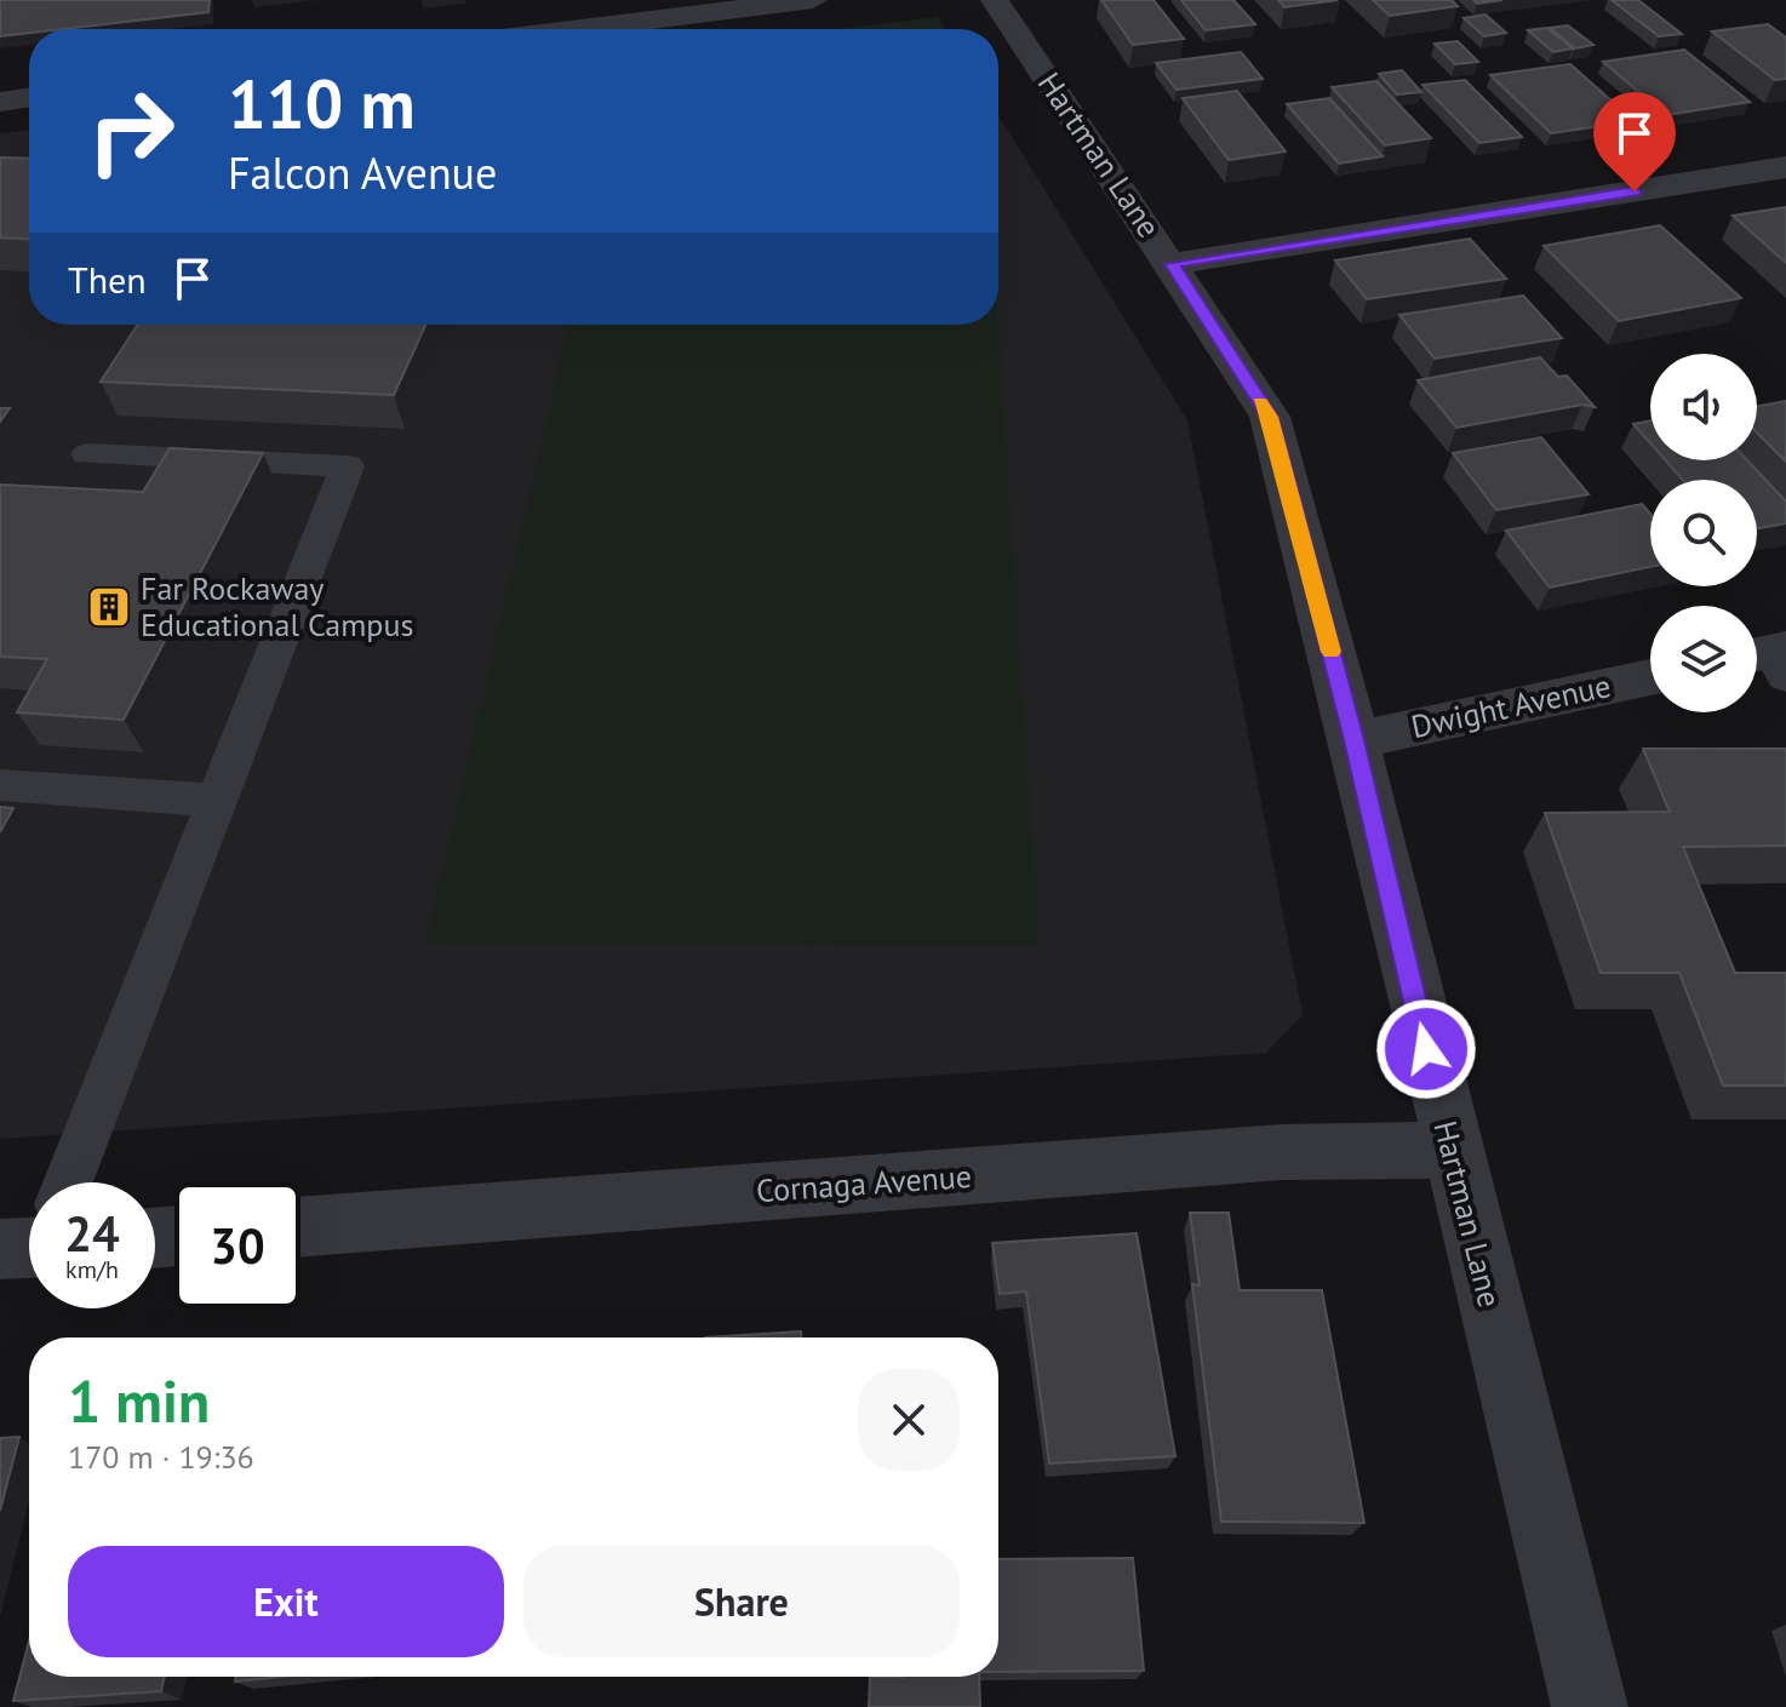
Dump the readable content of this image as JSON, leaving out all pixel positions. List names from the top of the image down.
{
  "streets": {
    "street": ["Hartman Lane", "Dwight Avenue", "Cornaga Avenue"]
  },
  "crossings": [
    ["Hartman Lane", "Dwight Avenue"],
    ["Hartman Lane", "Cornaga Avenue"]
  ],
  "places": {
    "building": ["Far Rockaway Educational Campus"]
  },
  "page": {
    "turn": ["110 m", "Falcon Avenue"],
    "then": "Then",
    "speed": "24 km/h",
    "limit": "30",
    "heading": ["1 min", "170 m · 19:36"],
    "buttons": ["Exit", "Share"]
  }
}
